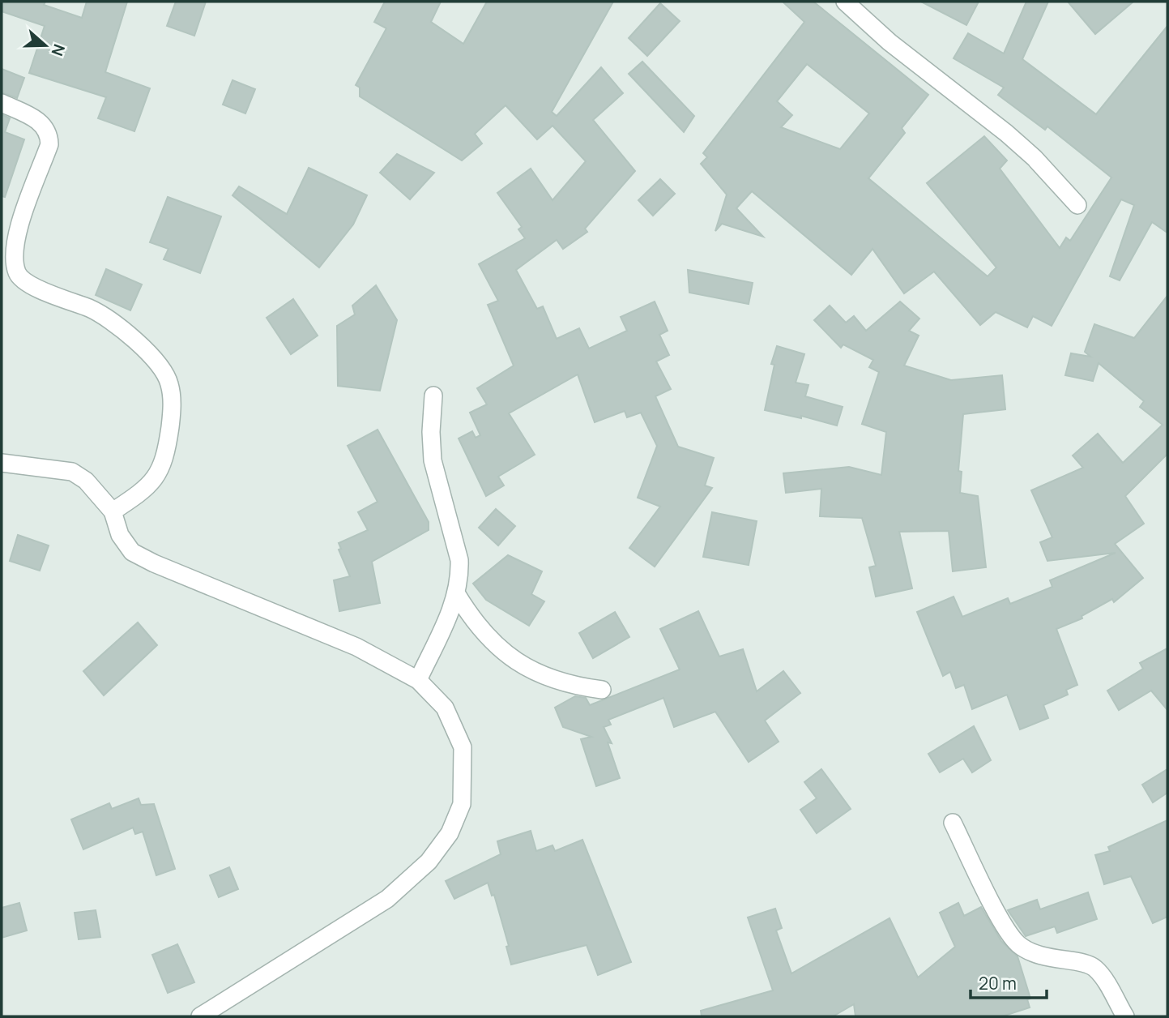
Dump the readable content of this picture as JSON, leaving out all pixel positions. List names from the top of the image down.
{
  "scale_bar": "20 m",
  "north": "right"
}
